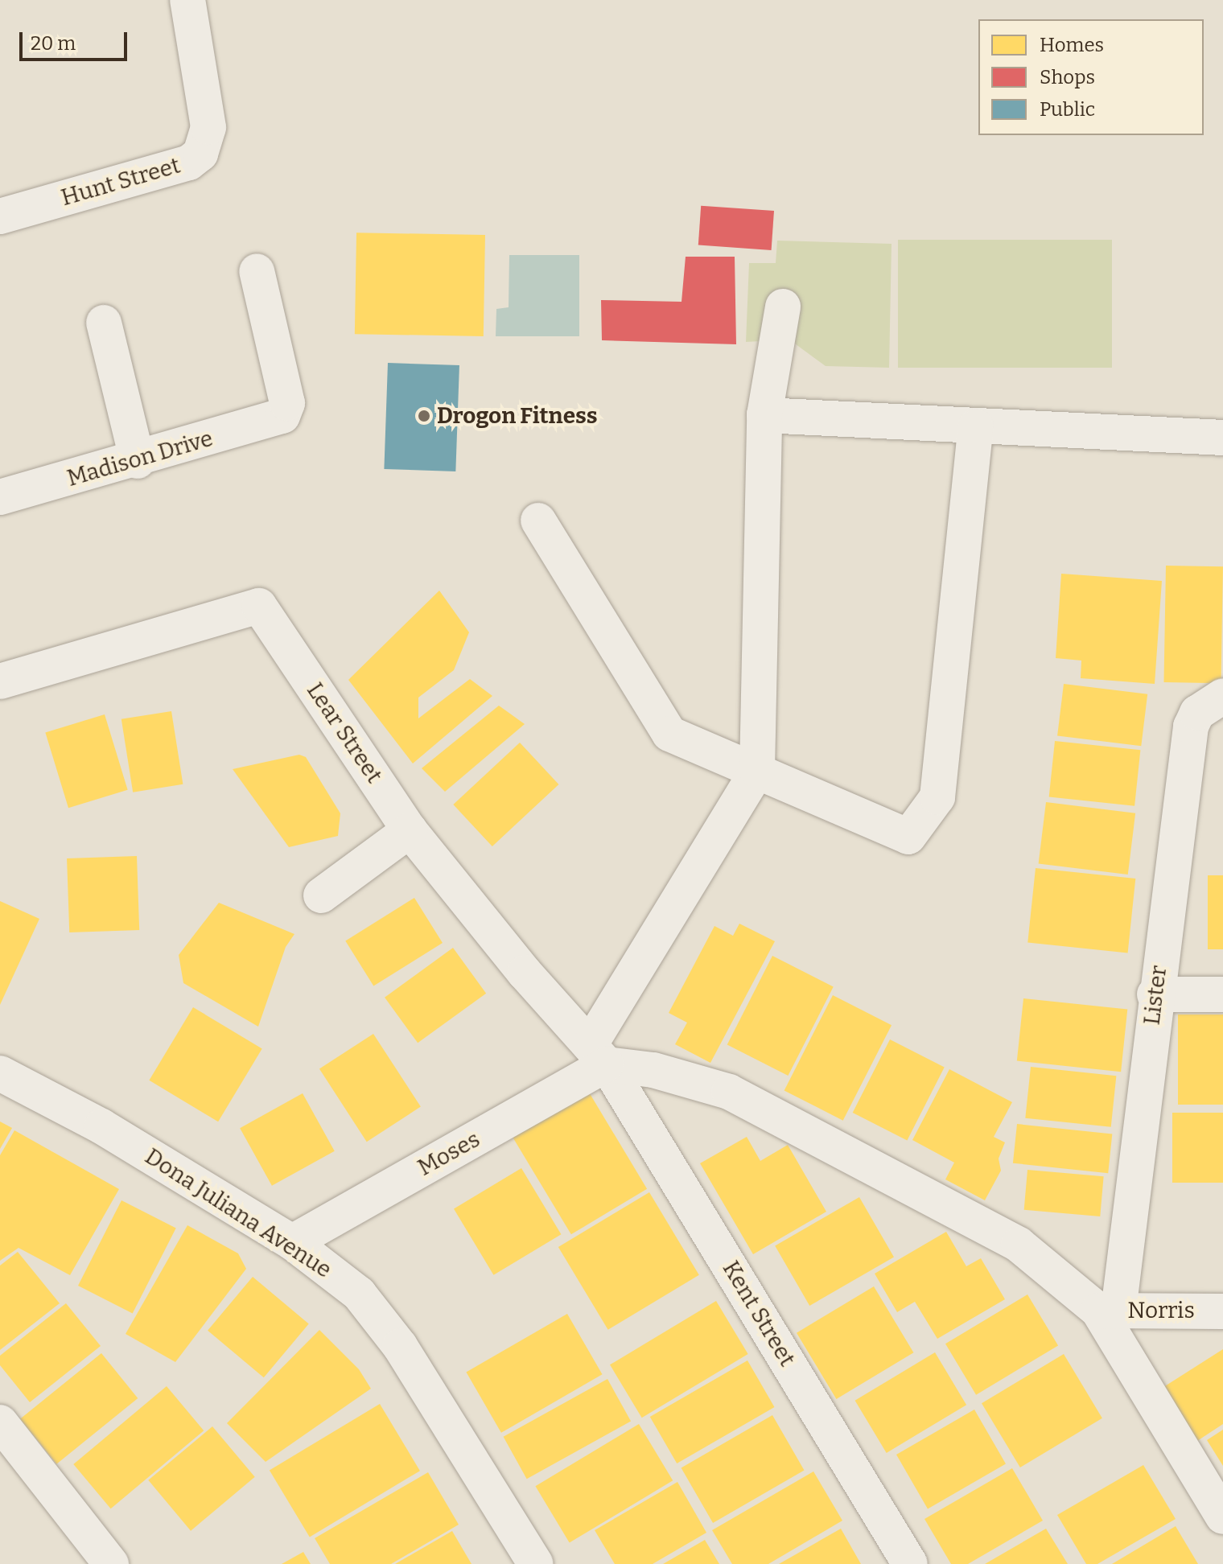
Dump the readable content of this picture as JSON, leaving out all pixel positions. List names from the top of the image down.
{
  "streets": {
    "street": [
      "Hunt Street",
      "Madison Drive",
      "Lear Street",
      "Lister",
      "Moses",
      "Dona Juliana Avenue",
      "Norris",
      "Kent Street"
    ]
  },
  "crossings": [
    ["Lear Street", "Moses"],
    ["Lear Street", "Kent Street"],
    ["Lister", "Norris"],
    ["Moses", "Dona Juliana Avenue"],
    ["Moses", "Kent Street"]
  ],
  "places": ["Drogon Fitness"],
  "legend": ["Homes", "Shops", "Public"],
  "scale_bar": "20 m"
}
